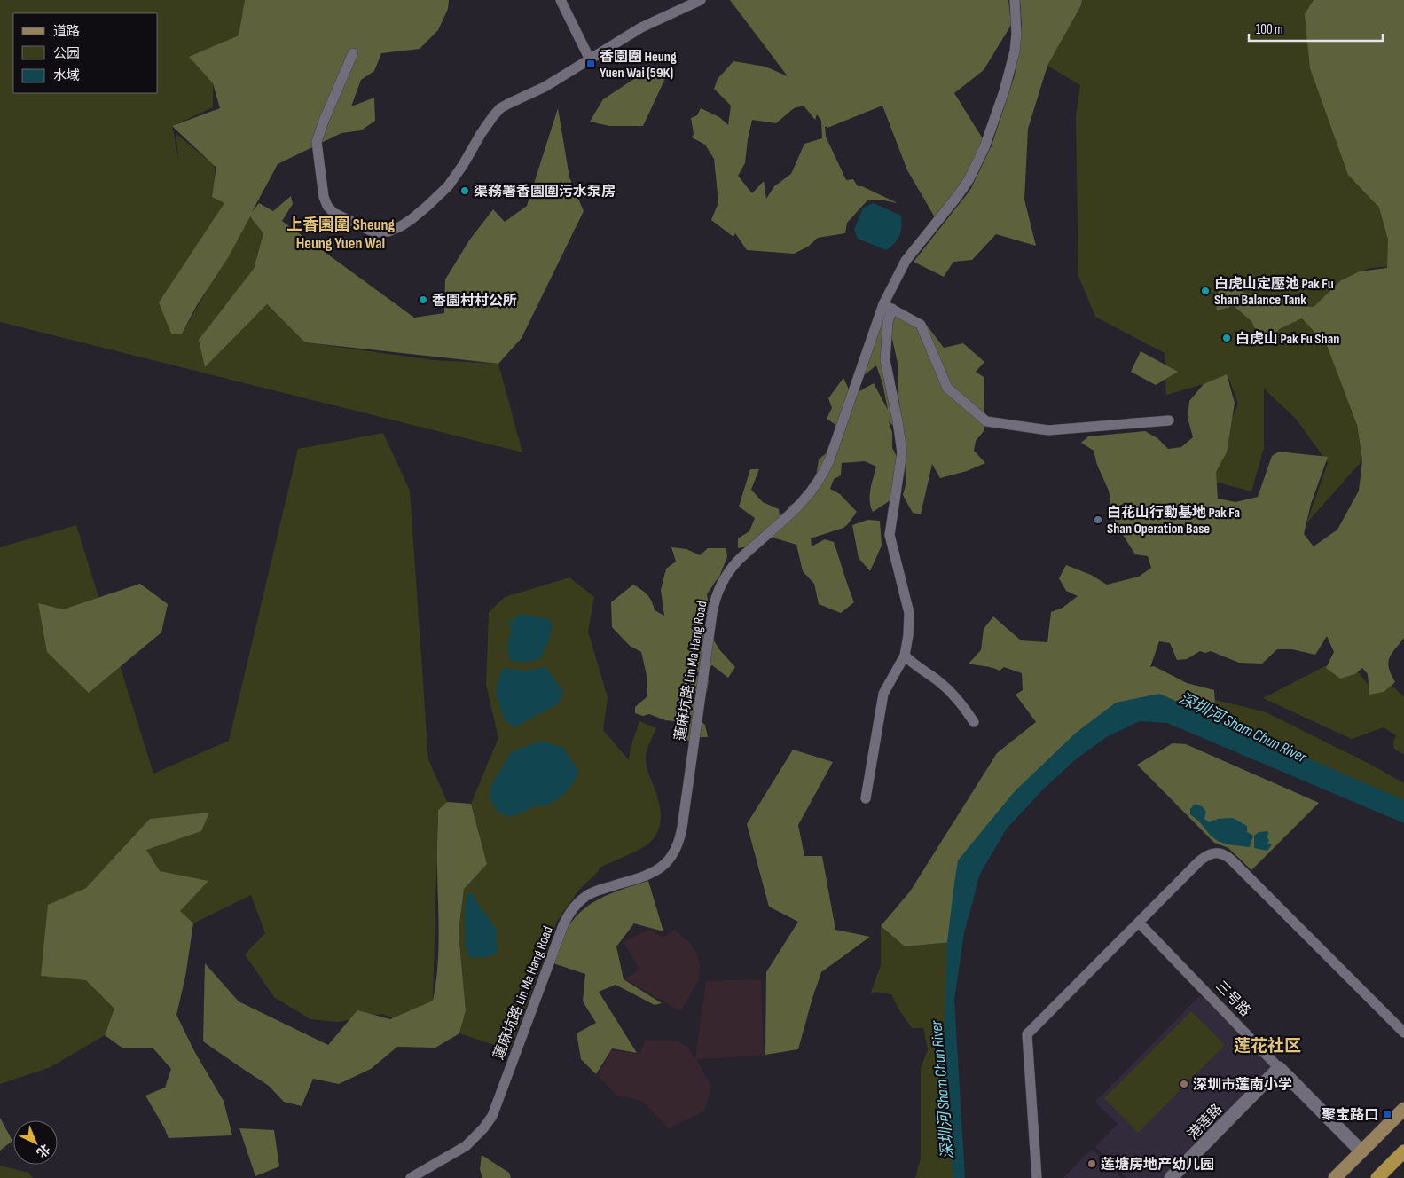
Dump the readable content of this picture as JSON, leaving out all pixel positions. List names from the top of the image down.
{
  "streets": {
    "street": ["蓮麻坑路 Lin Ma Hang Road", "三号路", "港莲路"]
  },
  "crossings": [
    ["三号路", "港莲路"]
  ],
  "districts": ["上香園圍 Sheung Heung Yuen Wai", "莲花社区"],
  "water": ["深圳河 Sham Chun River"],
  "places": {
    "transit": ["香園圍 Heung Yuen Wai (59K)", "聚宝路口"],
    "other": [
      "渠務署香園圍污水泵房",
      "白虎山定壓池 Pak Fu Shan Balance Tank",
      "香園村村公所",
      "白虎山 Pak Fu Shan",
      "白花山行動基地 Pak Fa Shan Operation Base",
      "深圳市莲南小学",
      "莲塘房地产幼儿园"
    ]
  },
  "legend": ["道路", "公园", "水域"],
  "scale_bar": "100 m",
  "north": "bottom right"
}
